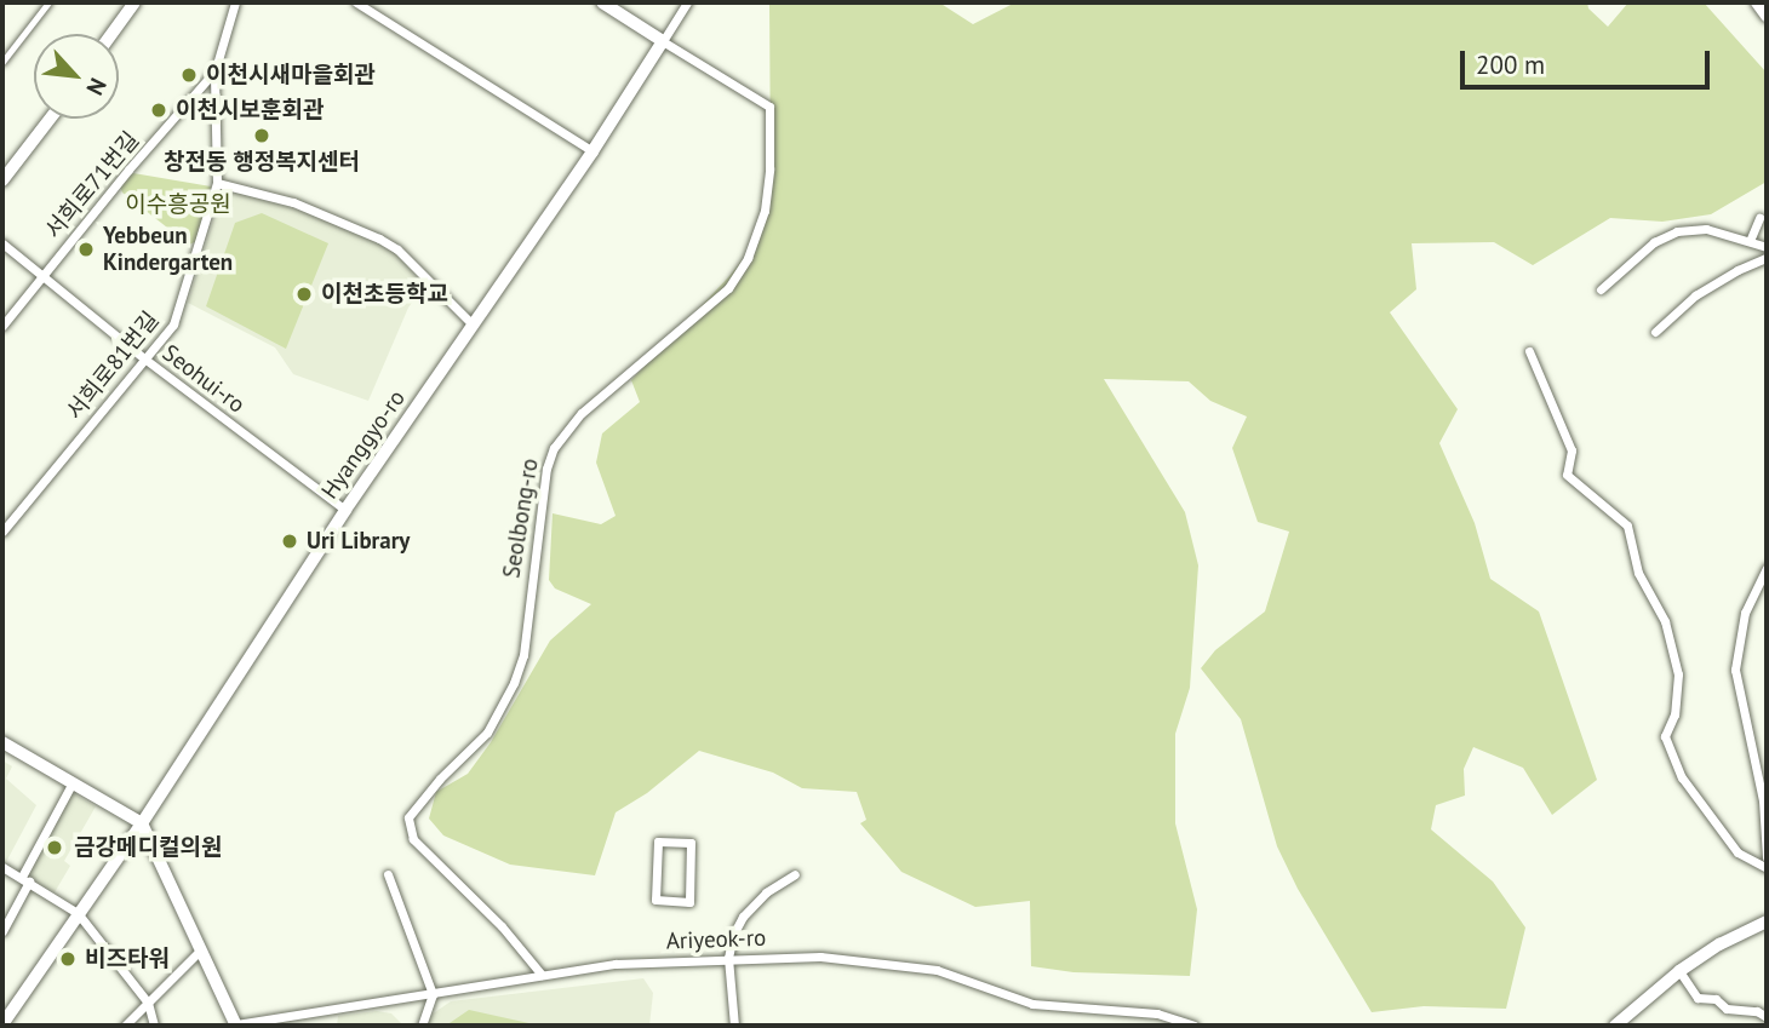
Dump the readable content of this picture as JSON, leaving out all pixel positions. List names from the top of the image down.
{
  "streets": {
    "street": [
      "서희로71번길",
      "서희로81번길",
      "Seohui-ro",
      "Hyanggyo-ro",
      "Seolbong-ro",
      "Ariyeok-ro"
    ]
  },
  "crossings": [
    ["서희로71번길", "서희로81번길"],
    ["서희로71번길", "Seohui-ro"],
    ["서희로81번길", "Seohui-ro"],
    ["Seohui-ro", "Hyanggyo-ro"],
    ["Hyanggyo-ro", "Seolbong-ro"],
    ["Seolbong-ro", "Ariyeok-ro"]
  ],
  "parks": ["이수흥공원"],
  "places": [
    "이천시새마을회관",
    "이천시보훈회관",
    "창전동 행정복지센터",
    "Yebbeun Kindergarten",
    "이천초등학교",
    "Uri Library",
    "금강메디컬의원",
    "비즈타워"
  ],
  "scale_bar": "200 m",
  "north": "bottom right"
}
